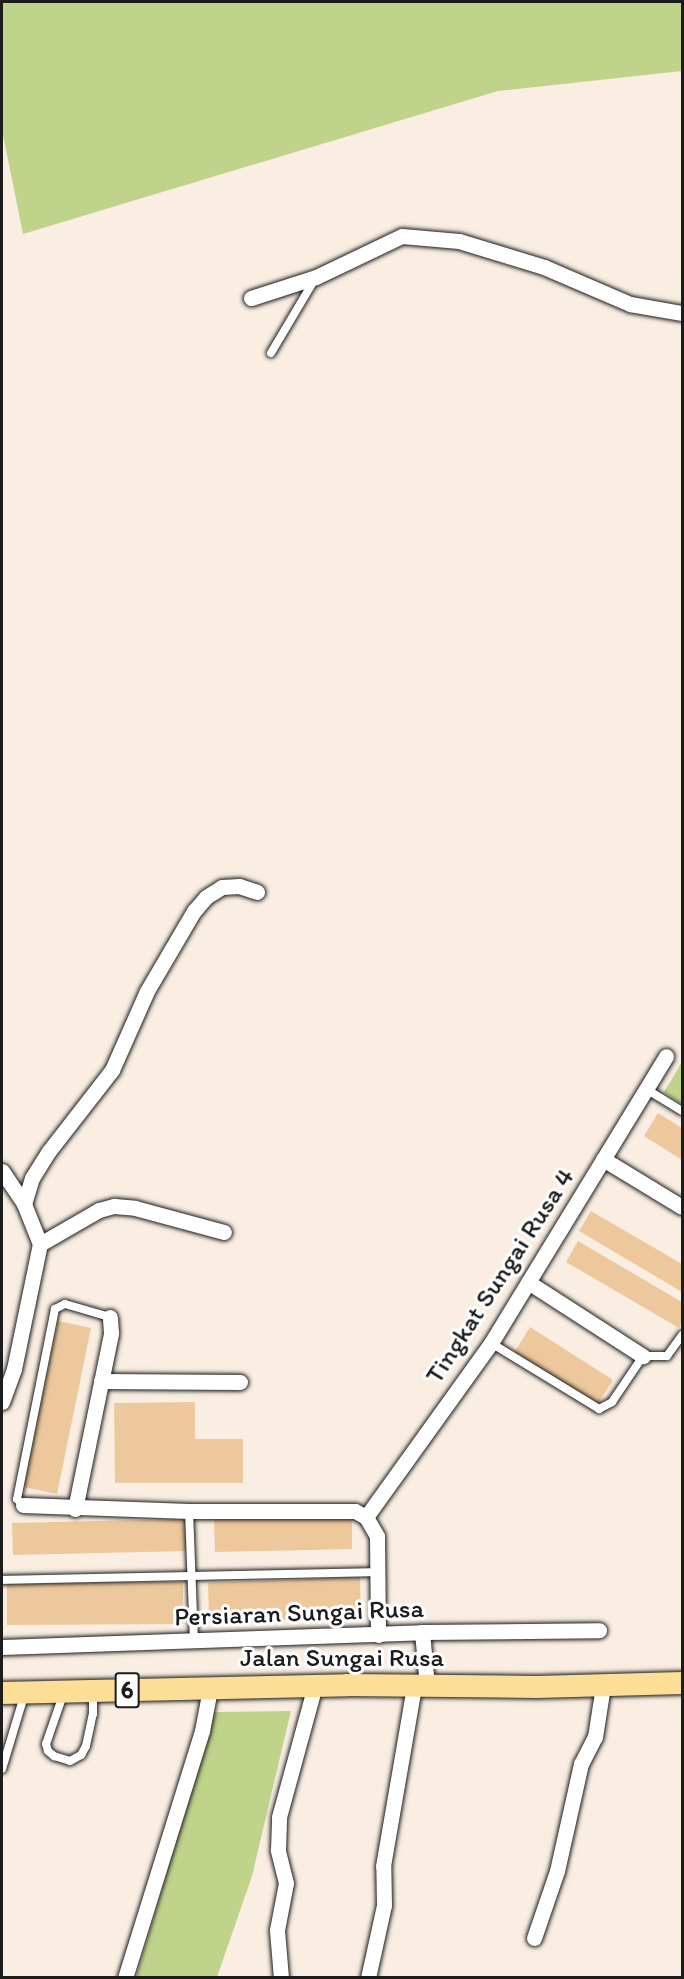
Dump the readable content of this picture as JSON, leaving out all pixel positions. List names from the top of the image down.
{
  "streets": {
    "main road": ["Jalan Sungai Rusa", "6"],
    "street": ["Tingkat Sungai Rusa 4", "Persiaran Sungai Rusa"]
  }
}
